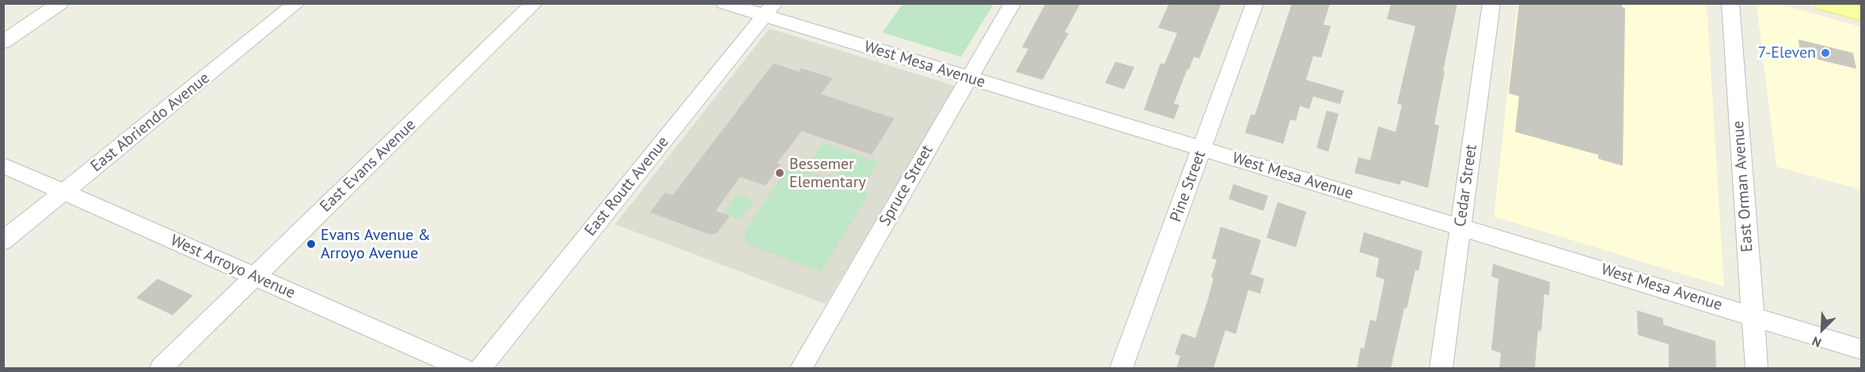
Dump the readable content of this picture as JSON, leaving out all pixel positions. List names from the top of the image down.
{
  "streets": {
    "street": [
      "West Mesa Avenue",
      "East Abriendo Avenue",
      "East Evans Avenue",
      "Spruce Street",
      "Cedar Street",
      "East Routt Avenue",
      "Pine Street",
      "East Orman Avenue",
      "West Arroyo Avenue"
    ]
  },
  "crossings": [
    ["West Mesa Avenue", "Spruce Street"],
    ["West Mesa Avenue", "Cedar Street"],
    ["West Mesa Avenue", "East Routt Avenue"],
    ["West Mesa Avenue", "Pine Street"],
    ["West Mesa Avenue", "East Orman Avenue"],
    ["East Abriendo Avenue", "West Arroyo Avenue"],
    ["East Evans Avenue", "West Arroyo Avenue"]
  ],
  "places": ["7-Eleven", "Bessemer Elementary", "Evans Avenue & Arroyo Avenue"],
  "north": "bottom left"
}
